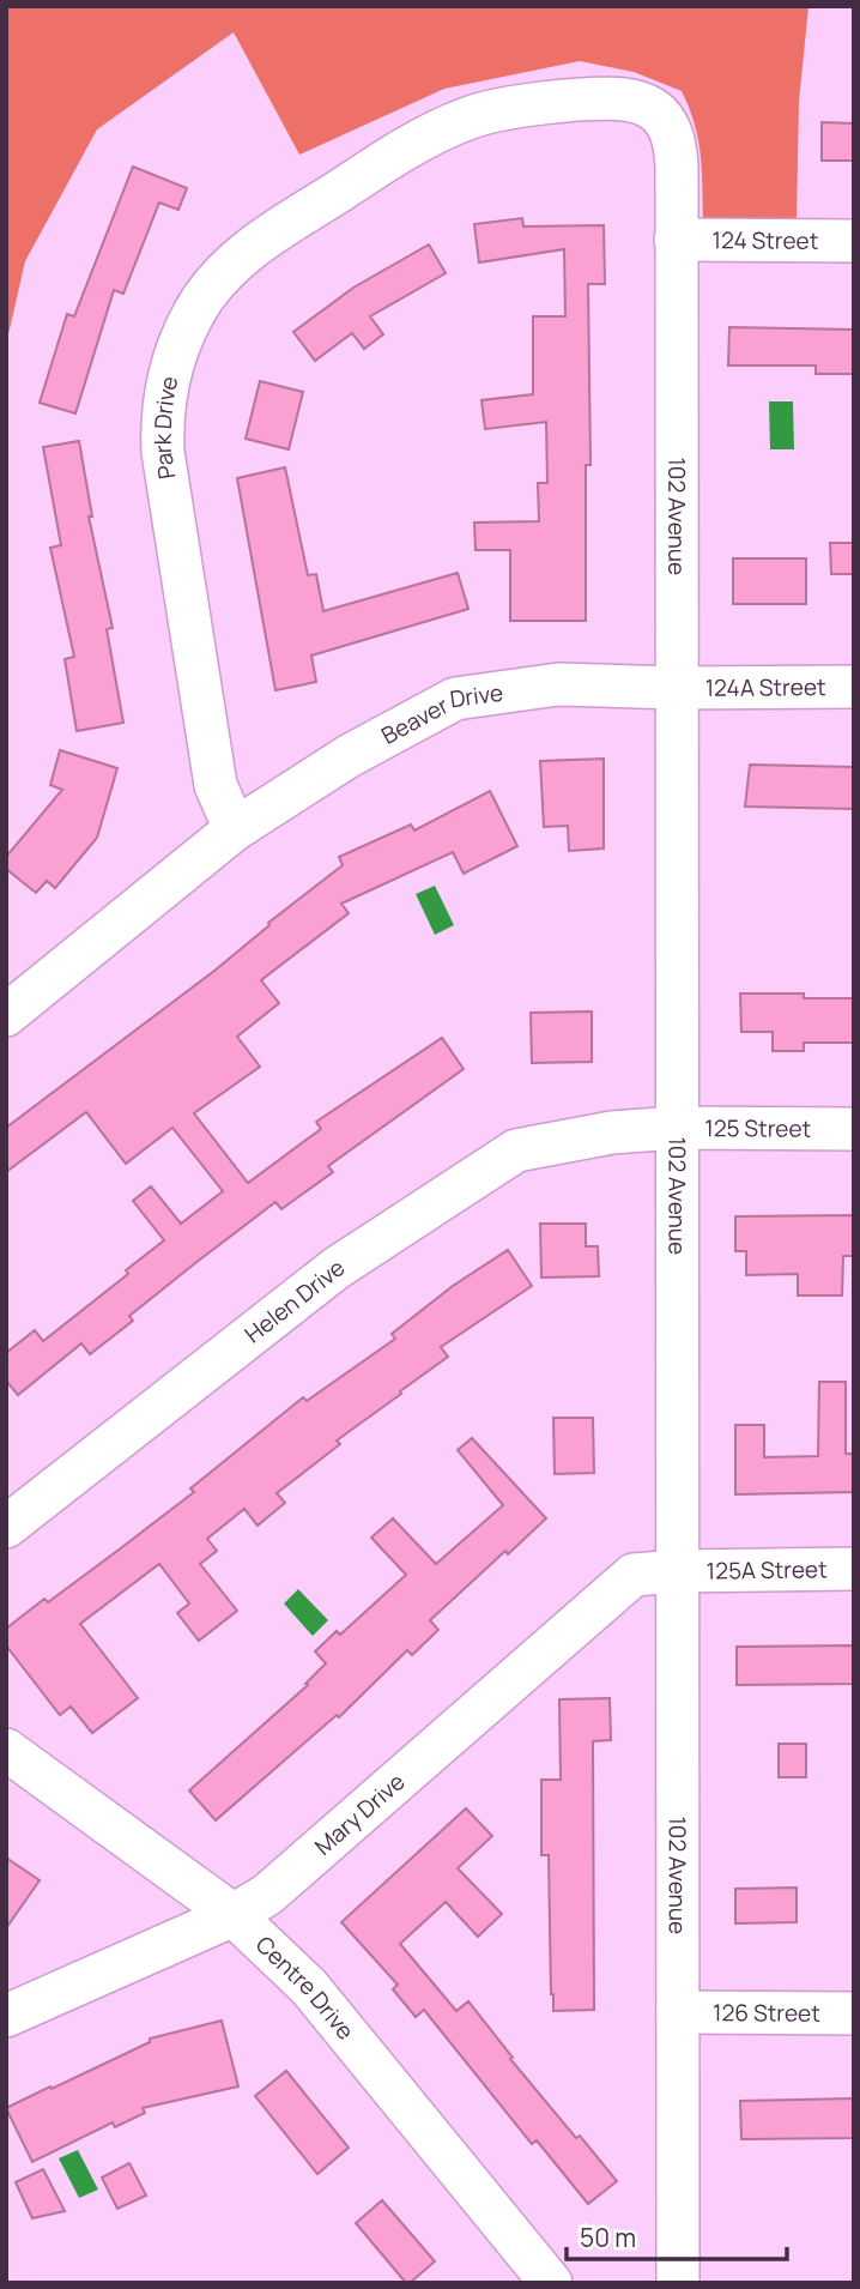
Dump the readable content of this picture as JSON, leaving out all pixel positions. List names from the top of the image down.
{
  "streets": {
    "street": [
      "124 Street",
      "Park Drive",
      "102 Avenue",
      "124A Street",
      "Beaver Drive",
      "125 Street",
      "Helen Drive",
      "125A Street",
      "Mary Drive",
      "Centre Drive",
      "126 Street"
    ]
  },
  "crossings": [
    ["124 Street", "102 Avenue"],
    ["Park Drive", "102 Avenue"],
    ["Park Drive", "Beaver Drive"],
    ["102 Avenue", "124A Street"],
    ["102 Avenue", "Beaver Drive"],
    ["102 Avenue", "125 Street"],
    ["102 Avenue", "125A Street"],
    ["102 Avenue", "Mary Drive"],
    ["102 Avenue", "126 Street"],
    ["124A Street", "Beaver Drive"],
    ["125 Street", "Helen Drive"],
    ["125A Street", "Mary Drive"],
    ["Mary Drive", "Centre Drive"]
  ],
  "scale_bar": "50 m"
}
